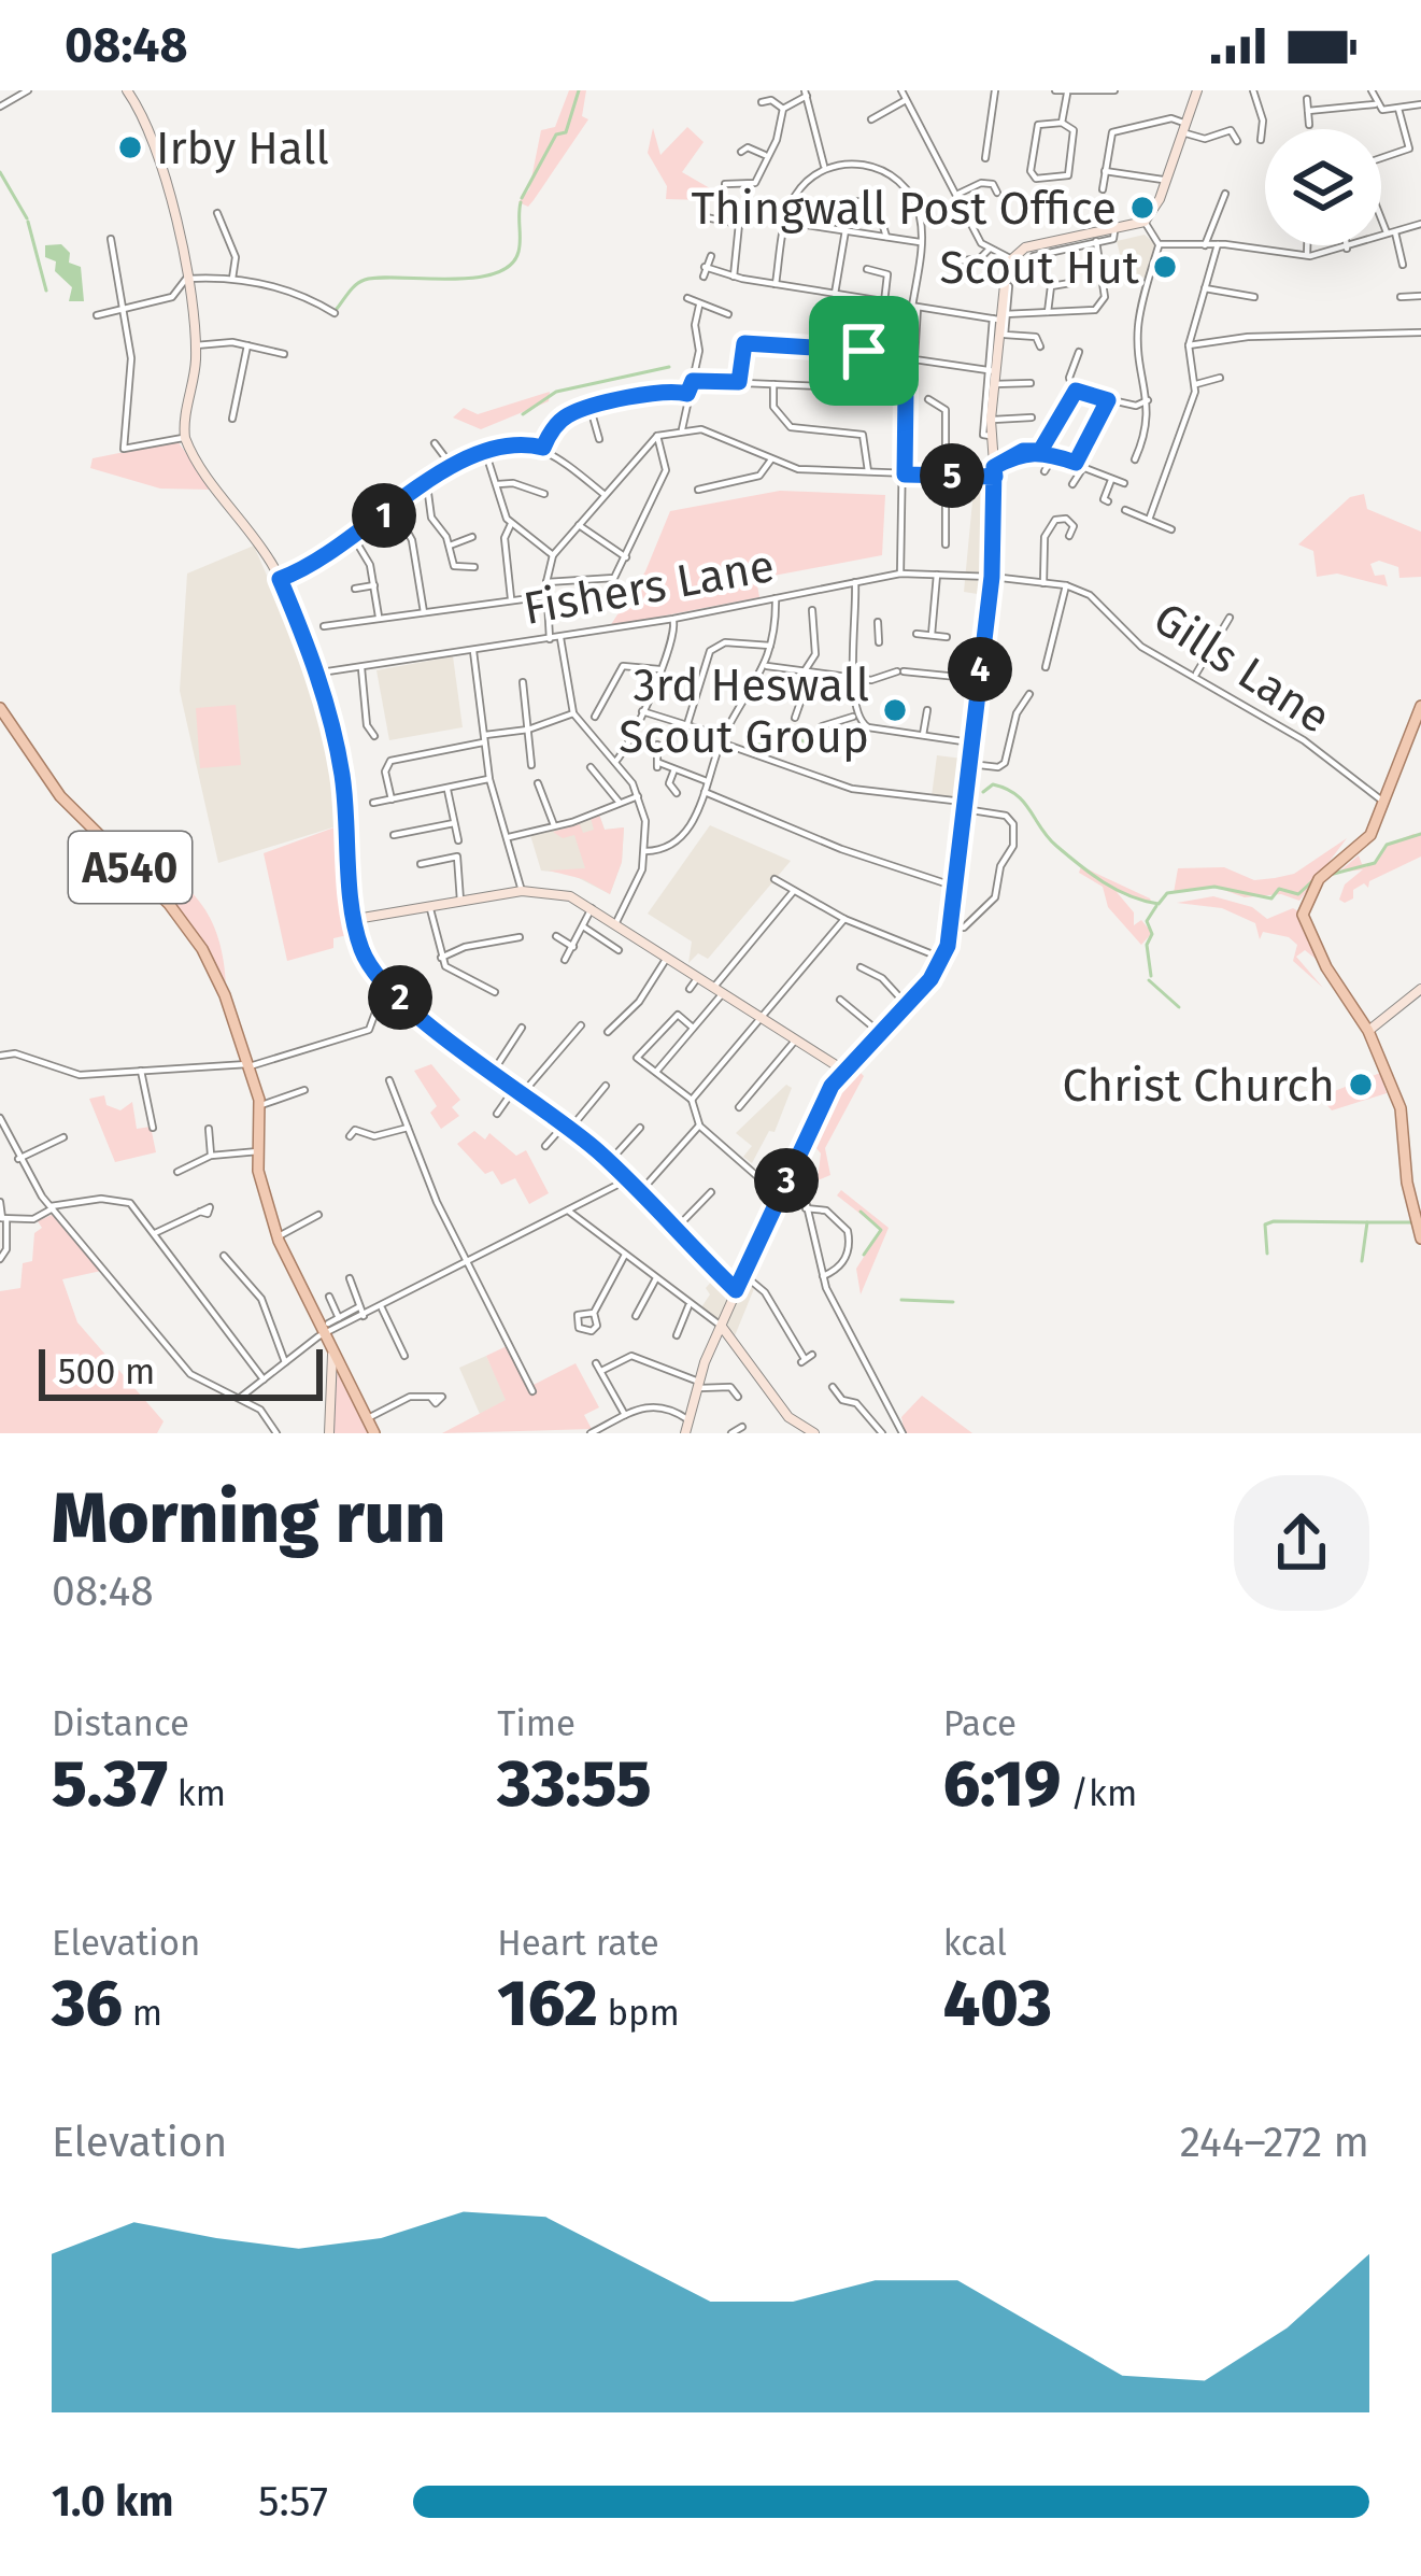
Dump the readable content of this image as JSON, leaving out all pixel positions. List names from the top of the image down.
{
  "streets": {
    "main road": ["A540"],
    "street": ["Fishers Lane", "Gills Lane"]
  },
  "crossings": [
    ["Fishers Lane", "Gills Lane"]
  ],
  "places": [
    "Irby Hall",
    "Thingwall Post Office",
    "Scout Hut",
    "3rd Heswall Scout Group",
    "Christ Church"
  ],
  "scale_bar": "500 m",
  "page": {
    "status": "08:48",
    "pins": [
      "5",
      "1",
      "4",
      "2",
      "3"
    ],
    "scale": "500 m",
    "heading": ["Morning run", "08:48"],
    "stats": [
      ["Distance", "5.37 km"],
      ["Time", "33:55"],
      ["Pace", "6:19 /km"],
      ["Elevation", "36 m"],
      ["Heart rate", "162 bpm"],
      ["kcal", "403"]
    ],
    "chart": ["Elevation", "244–272 m"],
    "list": [
      {
        "name": "1.0 km",
        "note": "5:57"
      }
    ]
  }
}
